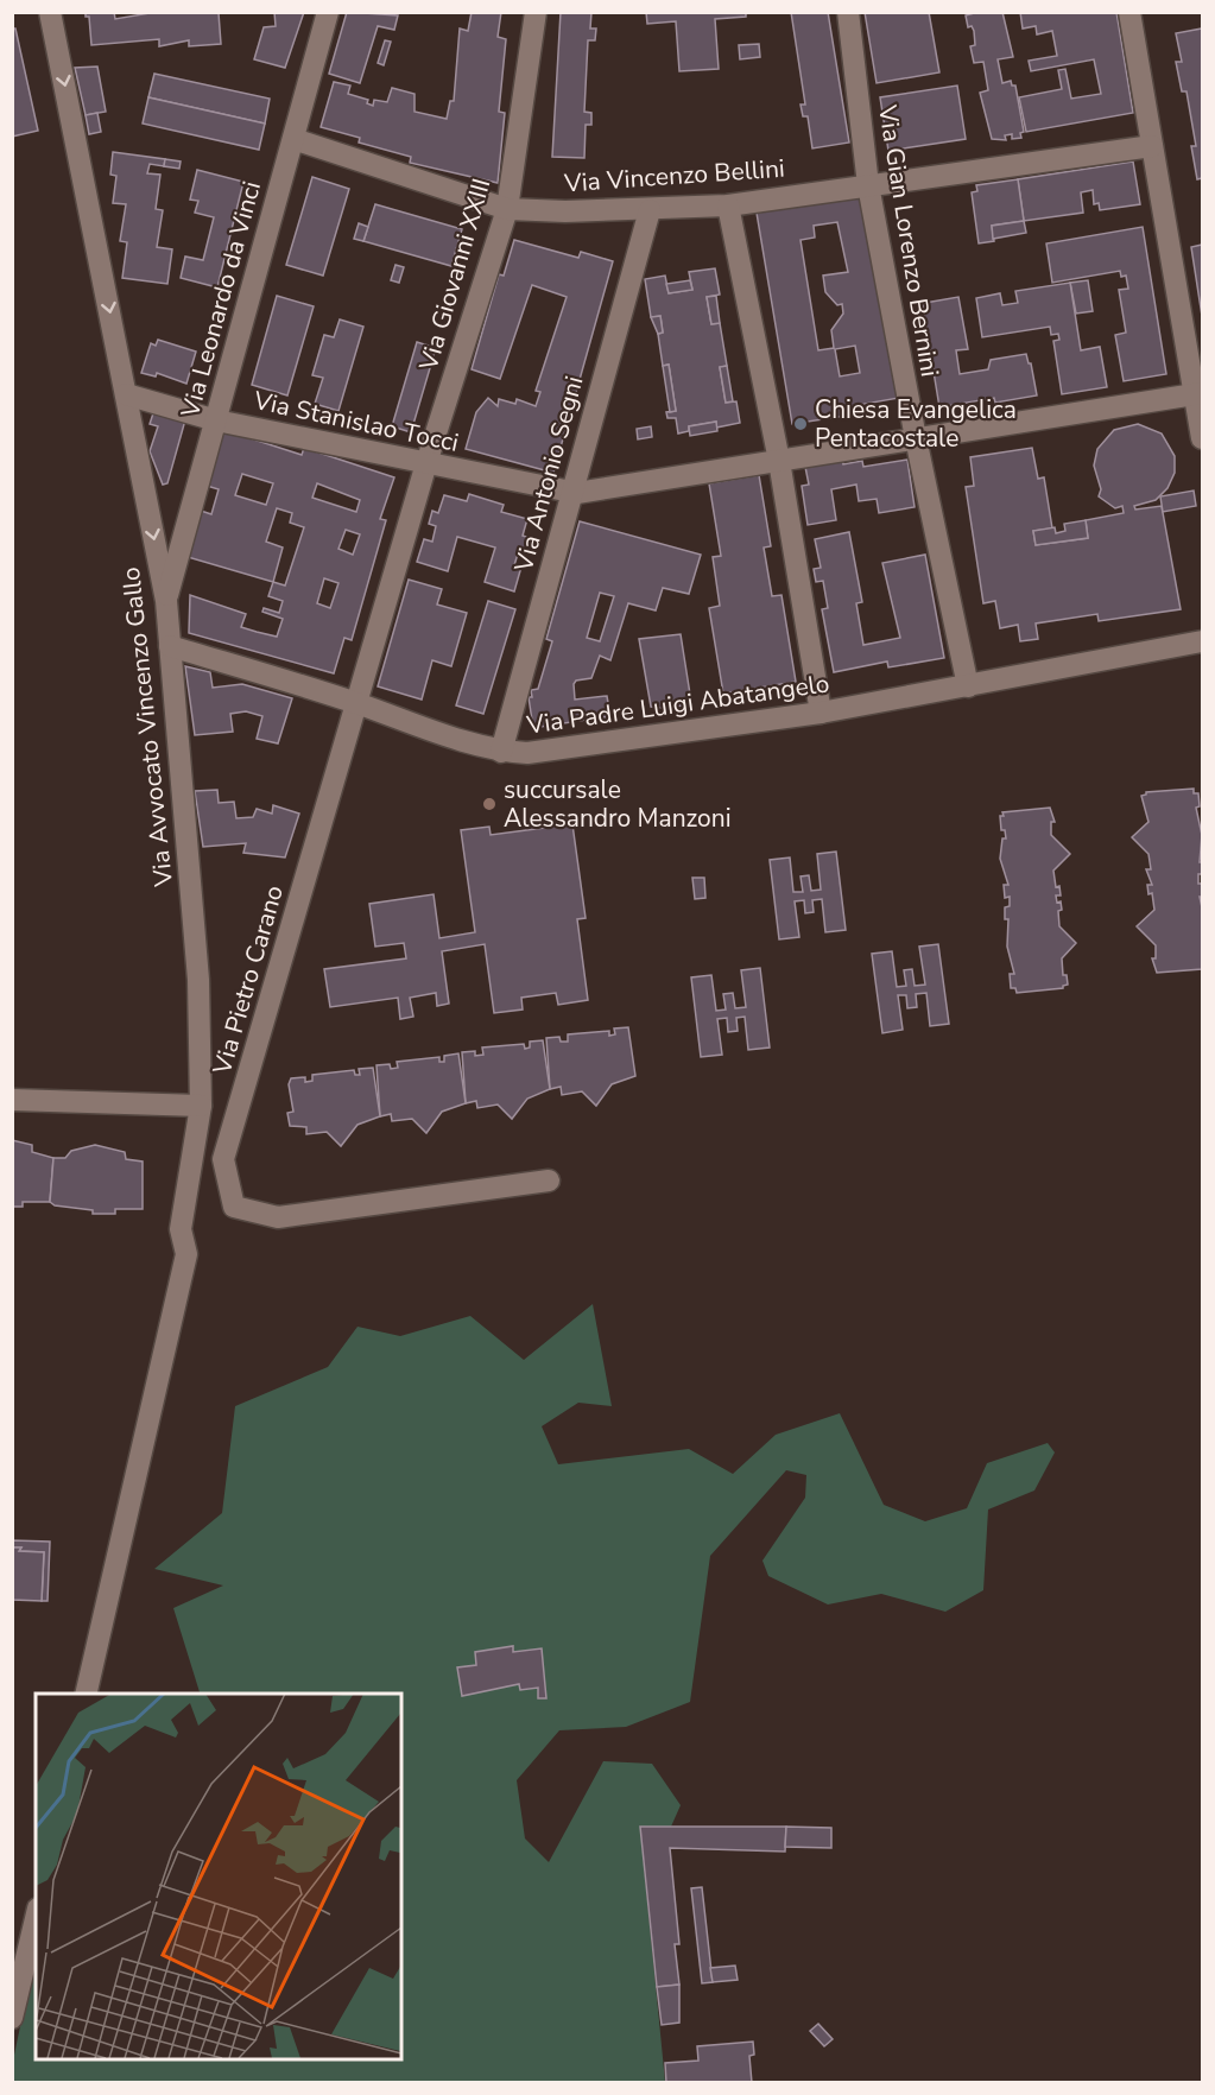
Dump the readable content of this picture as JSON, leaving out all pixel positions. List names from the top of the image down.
{
  "streets": {
    "street": [
      "Via Vincenzo Bellini",
      "Via Gian Lorenzo Bernini",
      "Via Giovanni XXIII",
      "Via Leonardo da Vinci",
      "Via Stanislao Tocci",
      "Via Antonio Segni",
      "Via Padre Luigi Abatangelo",
      "Via Avvocato Vincenzo Gallo",
      "Via Pietro Carano"
    ]
  },
  "crossings": [
    ["Via Vincenzo Bellini", "Via Gian Lorenzo Bernini"],
    ["Via Vincenzo Bellini", "Via Giovanni XXIII"],
    ["Via Vincenzo Bellini", "Via Leonardo da Vinci"],
    ["Via Vincenzo Bellini", "Via Antonio Segni"],
    ["Via Gian Lorenzo Bernini", "Via Stanislao Tocci"],
    ["Via Gian Lorenzo Bernini", "Via Padre Luigi Abatangelo"],
    ["Via Giovanni XXIII", "Via Stanislao Tocci"],
    ["Via Giovanni XXIII", "Via Pietro Carano"],
    ["Via Leonardo da Vinci", "Via Stanislao Tocci"],
    ["Via Leonardo da Vinci", "Via Avvocato Vincenzo Gallo"],
    ["Via Stanislao Tocci", "Via Antonio Segni"],
    ["Via Stanislao Tocci", "Via Avvocato Vincenzo Gallo"],
    ["Via Stanislao Tocci", "Via Pietro Carano"],
    ["Via Antonio Segni", "Via Padre Luigi Abatangelo"],
    ["Via Padre Luigi Abatangelo", "Via Avvocato Vincenzo Gallo"],
    ["Via Padre Luigi Abatangelo", "Via Pietro Carano"]
  ],
  "one_way": ["Via Avvocato Vincenzo Gallo"],
  "places": ["Chiesa Evangelica Pentacostale", "succursale Alessandro Manzoni"]
}
